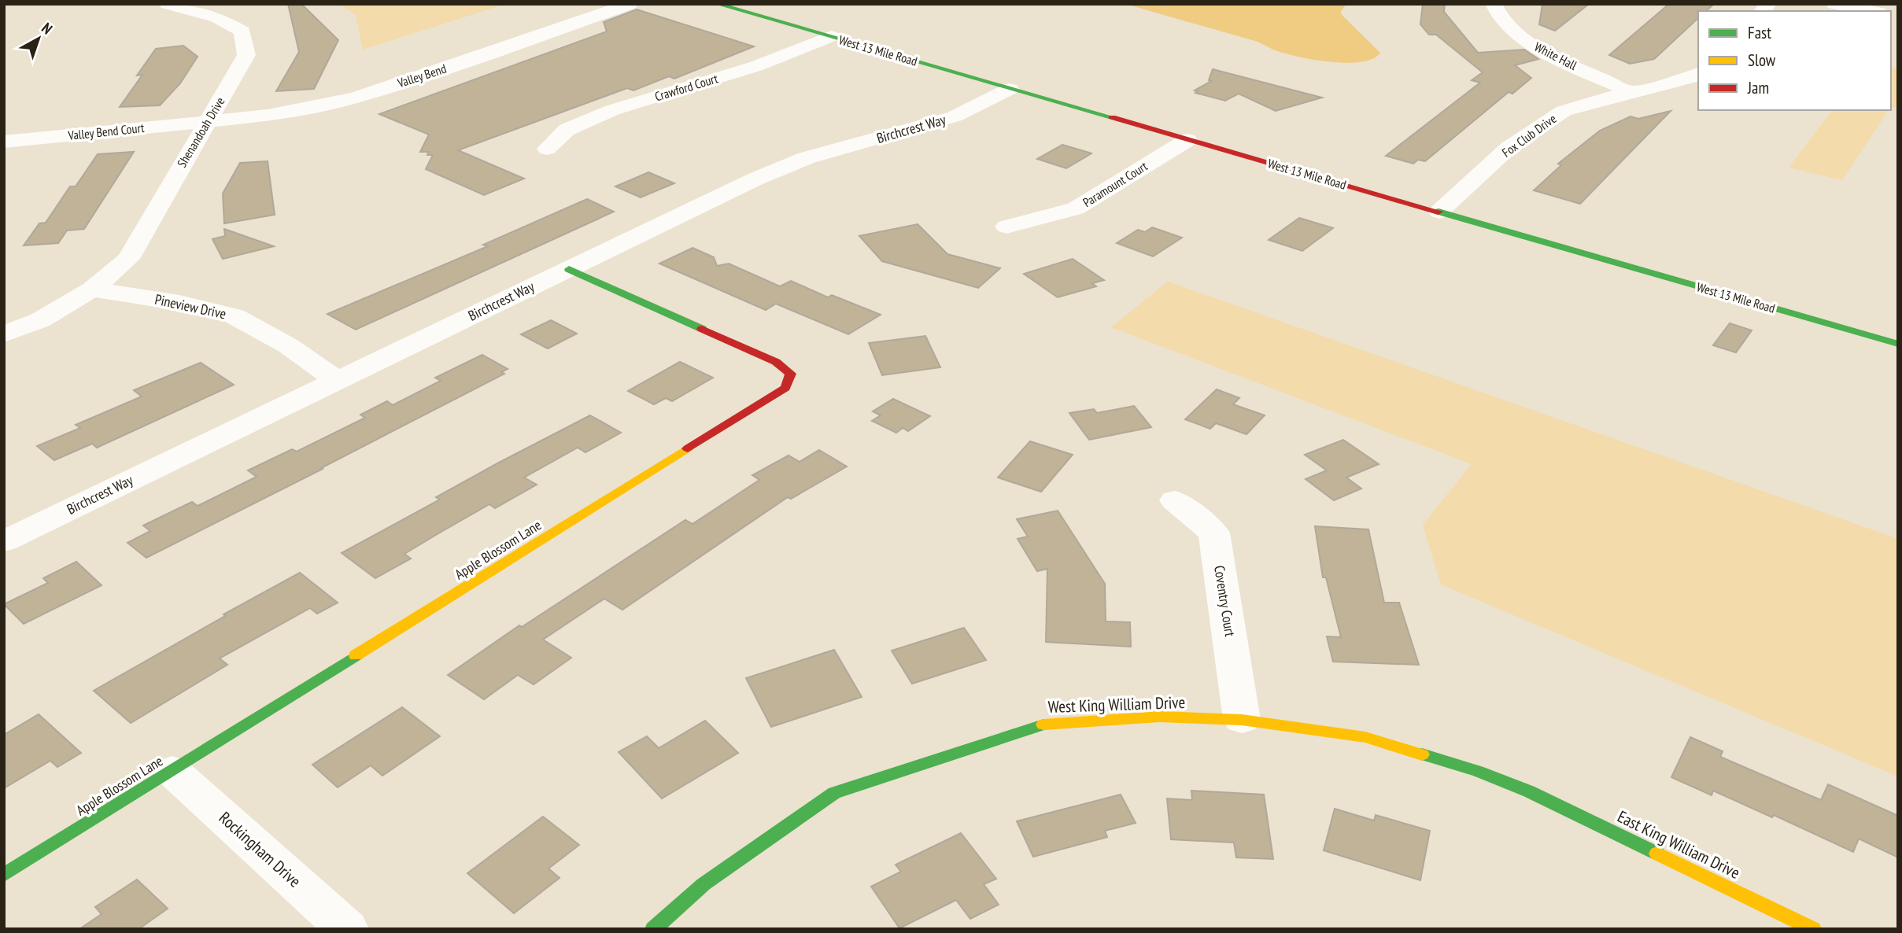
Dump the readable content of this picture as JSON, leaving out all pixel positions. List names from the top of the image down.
{
  "streets": {
    "street": [
      "West 13 Mile Road",
      "White Hall",
      "Valley Bend",
      "Crawford Court",
      "Birchcrest Way",
      "Valley Bend Court",
      "Shenandoah Drive",
      "Fox Club Drive",
      "Paramount Court",
      "Pineview Drive",
      "Apple Blossom Lane",
      "Coventry Court",
      "West King William Drive",
      "East King William Drive",
      "Rockingham Drive"
    ]
  },
  "crossings": [
    ["West 13 Mile Road", "Crawford Court"],
    ["West 13 Mile Road", "Birchcrest Way"],
    ["West 13 Mile Road", "Fox Club Drive"],
    ["West 13 Mile Road", "Paramount Court"],
    ["White Hall", "Fox Club Drive"],
    ["Valley Bend", "Valley Bend Court"],
    ["Valley Bend", "Shenandoah Drive"],
    ["Birchcrest Way", "Pineview Drive"],
    ["Birchcrest Way", "Apple Blossom Lane"],
    ["Valley Bend Court", "Shenandoah Drive"],
    ["Shenandoah Drive", "Pineview Drive"],
    ["Apple Blossom Lane", "Rockingham Drive"],
    ["Coventry Court", "West King William Drive"],
    ["West King William Drive", "East King William Drive"]
  ],
  "legend": ["Fast", "Slow", "Jam"],
  "north": "top right"
}
